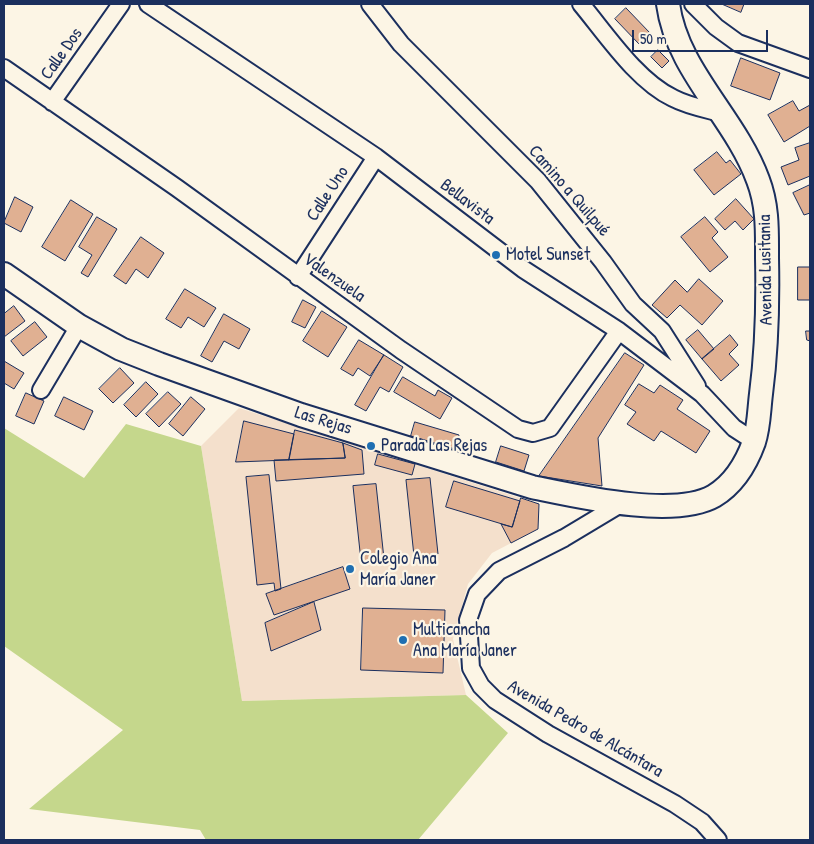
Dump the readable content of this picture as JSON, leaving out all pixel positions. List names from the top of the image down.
{
  "streets": {
    "street": [
      "Calle Dos",
      "Camino a Quilpué",
      "Calle Uno",
      "Bellavista",
      "Avenida Lusitania",
      "Valenzuela",
      "Las Rejas",
      "Avenida Pedro de Alcántara"
    ]
  },
  "crossings": [
    ["Calle Dos", "Valenzuela"],
    ["Camino a Quilpué", "Bellavista"],
    ["Calle Uno", "Bellavista"],
    ["Calle Uno", "Valenzuela"],
    ["Bellavista", "Avenida Lusitania"],
    ["Bellavista", "Valenzuela"],
    ["Bellavista", "Las Rejas"],
    ["Avenida Lusitania", "Las Rejas"],
    ["Las Rejas", "Avenida Pedro de Alcántara"]
  ],
  "places": [
    "Motel Sunset",
    "Parada Las Rejas",
    "Colegio Ana María Janer",
    "Multicancha Ana María Janer"
  ],
  "scale_bar": "50 m"
}
